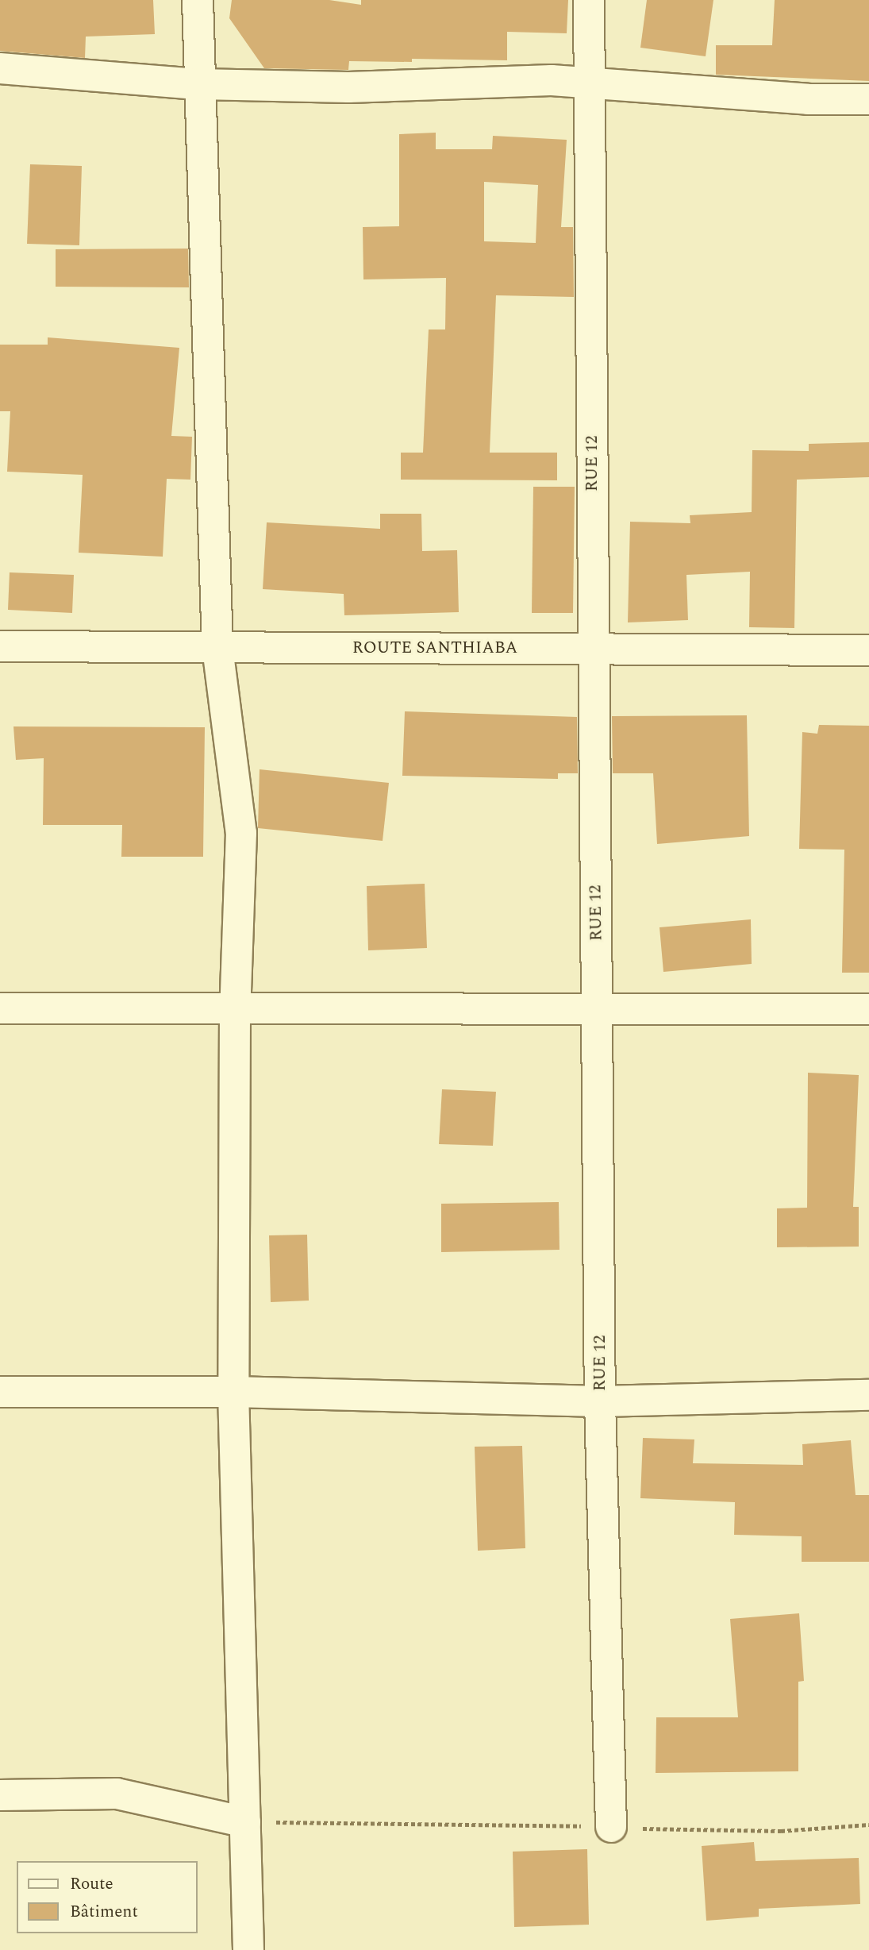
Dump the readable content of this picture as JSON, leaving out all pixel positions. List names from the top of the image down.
{
  "streets": {
    "street": ["RUE 12", "ROUTE SANTHIABA"]
  },
  "crossings": [
    ["RUE 12", "ROUTE SANTHIABA"]
  ],
  "legend": ["Route", "Bâtiment"]
}
